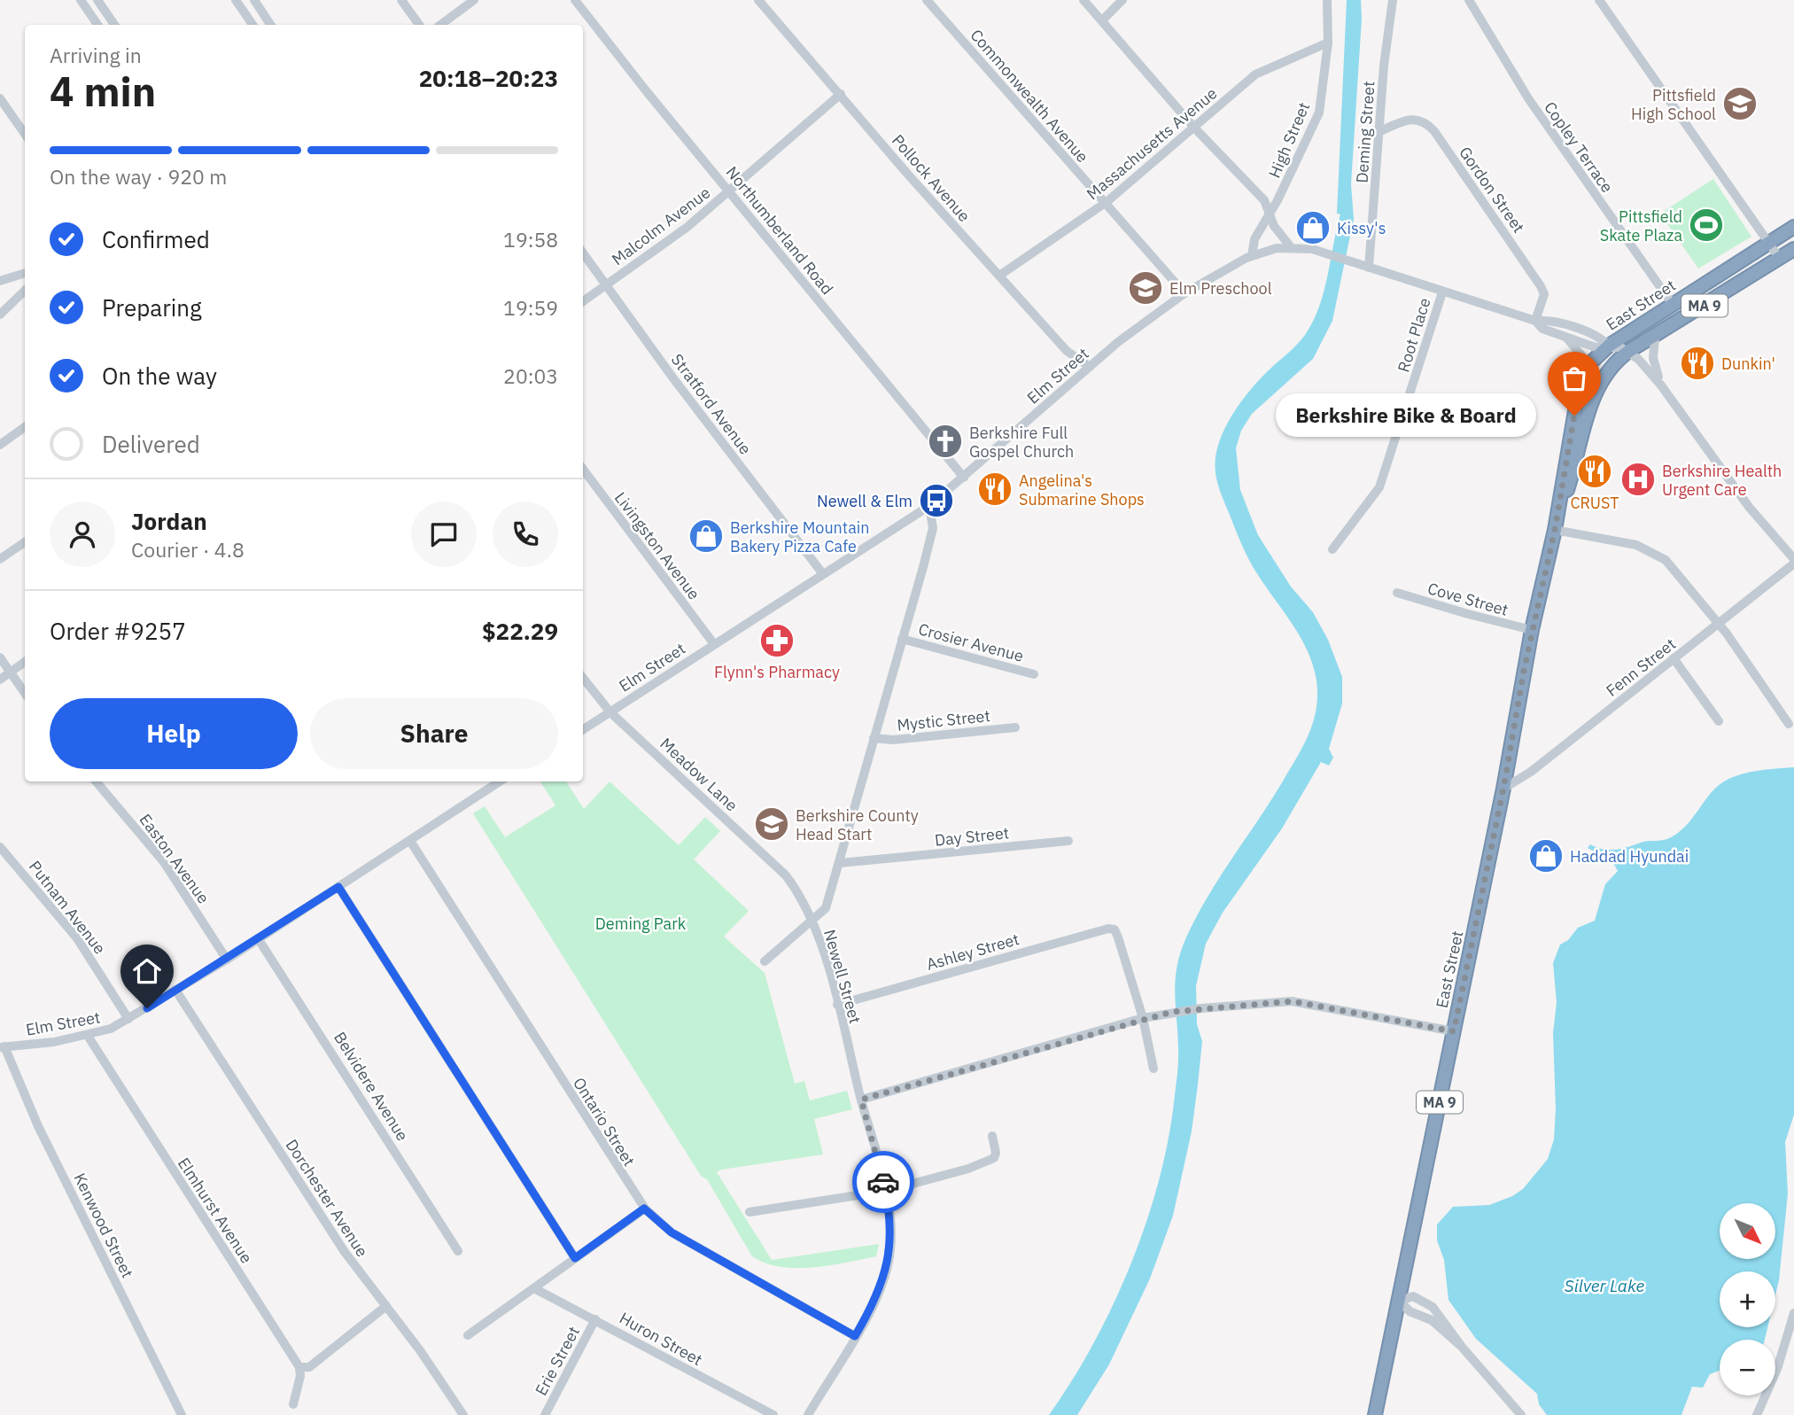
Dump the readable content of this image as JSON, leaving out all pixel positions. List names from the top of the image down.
{
  "streets": {
    "highway": ["East Street", "MA 9"],
    "street": [
      "Commonwealth Avenue",
      "Deming Street",
      "High Street",
      "Massachusetts Avenue",
      "Copley Terrace",
      "Pollock Avenue",
      "Gordon Street",
      "Malcolm Avenue",
      "Northumberland Road",
      "Root Place",
      "Elm Street",
      "Stratford Avenue",
      "Livingston Avenue",
      "Cove Street",
      "Crosier Avenue",
      "Fenn Street",
      "Mystic Street",
      "Meadow Lane",
      "Day Street",
      "Easton Avenue",
      "Putnam Avenue",
      "Ashley Street",
      "Newell Street",
      "Belvidere Avenue",
      "Ontario Street",
      "Dorchester Avenue",
      "Elmhurst Avenue",
      "Kenwood Street",
      "Huron Street",
      "Erie Street"
    ]
  },
  "crossings": [
    ["Commonwealth Avenue", "Massachusetts Avenue"],
    ["Commonwealth Avenue", "Elm Street"],
    ["Deming Street", "Gordon Street"],
    ["Deming Street", "Elm Street"],
    ["High Street", "Massachusetts Avenue"],
    ["High Street", "Elm Street"],
    ["Massachusetts Avenue", "Pollock Avenue"],
    ["Copley Terrace", "East Street"],
    ["Pollock Avenue", "Malcolm Avenue"],
    ["Pollock Avenue", "Elm Street"],
    ["Gordon Street", "Elm Street"],
    ["Malcolm Avenue", "Northumberland Road"],
    ["Malcolm Avenue", "Stratford Avenue"],
    ["Northumberland Road", "Elm Street"],
    ["East Street", "Elm Street"],
    ["East Street", "Cove Street"],
    ["East Street", "Fenn Street"],
    ["Root Place", "Elm Street"],
    ["Elm Street", "Stratford Avenue"],
    ["Elm Street", "Livingston Avenue"],
    ["Elm Street", "Meadow Lane"],
    ["Elm Street", "Easton Avenue"],
    ["Elm Street", "Putnam Avenue"],
    ["Elm Street", "Newell Street"],
    ["Elm Street", "Belvidere Avenue"],
    ["Elm Street", "Ontario Street"],
    ["Elm Street", "Dorchester Avenue"],
    ["Elm Street", "Elmhurst Avenue"],
    ["Elm Street", "Kenwood Street"],
    ["Crosier Avenue", "Newell Street"],
    ["Mystic Street", "Newell Street"],
    ["Meadow Lane", "Newell Street"],
    ["Day Street", "Newell Street"],
    ["Ashley Street", "Newell Street"],
    ["Newell Street", "Ontario Street"],
    ["Huron Street", "Erie Street"]
  ],
  "water": ["Silver Lake"],
  "parks": ["Deming Park"],
  "places": {
    "school or university": ["Pittsfield High School", "Elm Preschool", "Berkshire County Head Start"],
    "sports": ["Pittsfield Skate Plaza"],
    "shop": ["Kissy's", "Berkshire Mountain Bakery Pizza Cafe", "Haddad Hyundai"],
    "restaurant": ["Dunkin'", "CRUST", "Angelina's Submarine Shops"],
    "other": ["Berkshire Bike & Board"],
    "church": ["Berkshire Full Gospel Church"],
    "hospital": ["Berkshire Health Urgent Care"],
    "bus stop": ["Newell & Elm"],
    "pharmacy": ["Flynn's Pharmacy"]
  },
  "north": "bottom right",
  "page": {
    "heading": ["4 min", "Arriving in", "20:18–20:23"],
    "panel": [
      "Jordan",
      "Courier · 4.8",
      "Order #9257",
      "$22.29"
    ],
    "bar": "On the way · 920 m",
    "list": [
      ["Confirmed", "19:58"],
      ["Preparing", "19:59"],
      ["On the way", "20:03"],
      "Delivered"
    ],
    "bubble": "Berkshire Bike & Board",
    "buttons": ["Help", "Share"],
    "map_buttons": ["+", "−"]
  }
}
